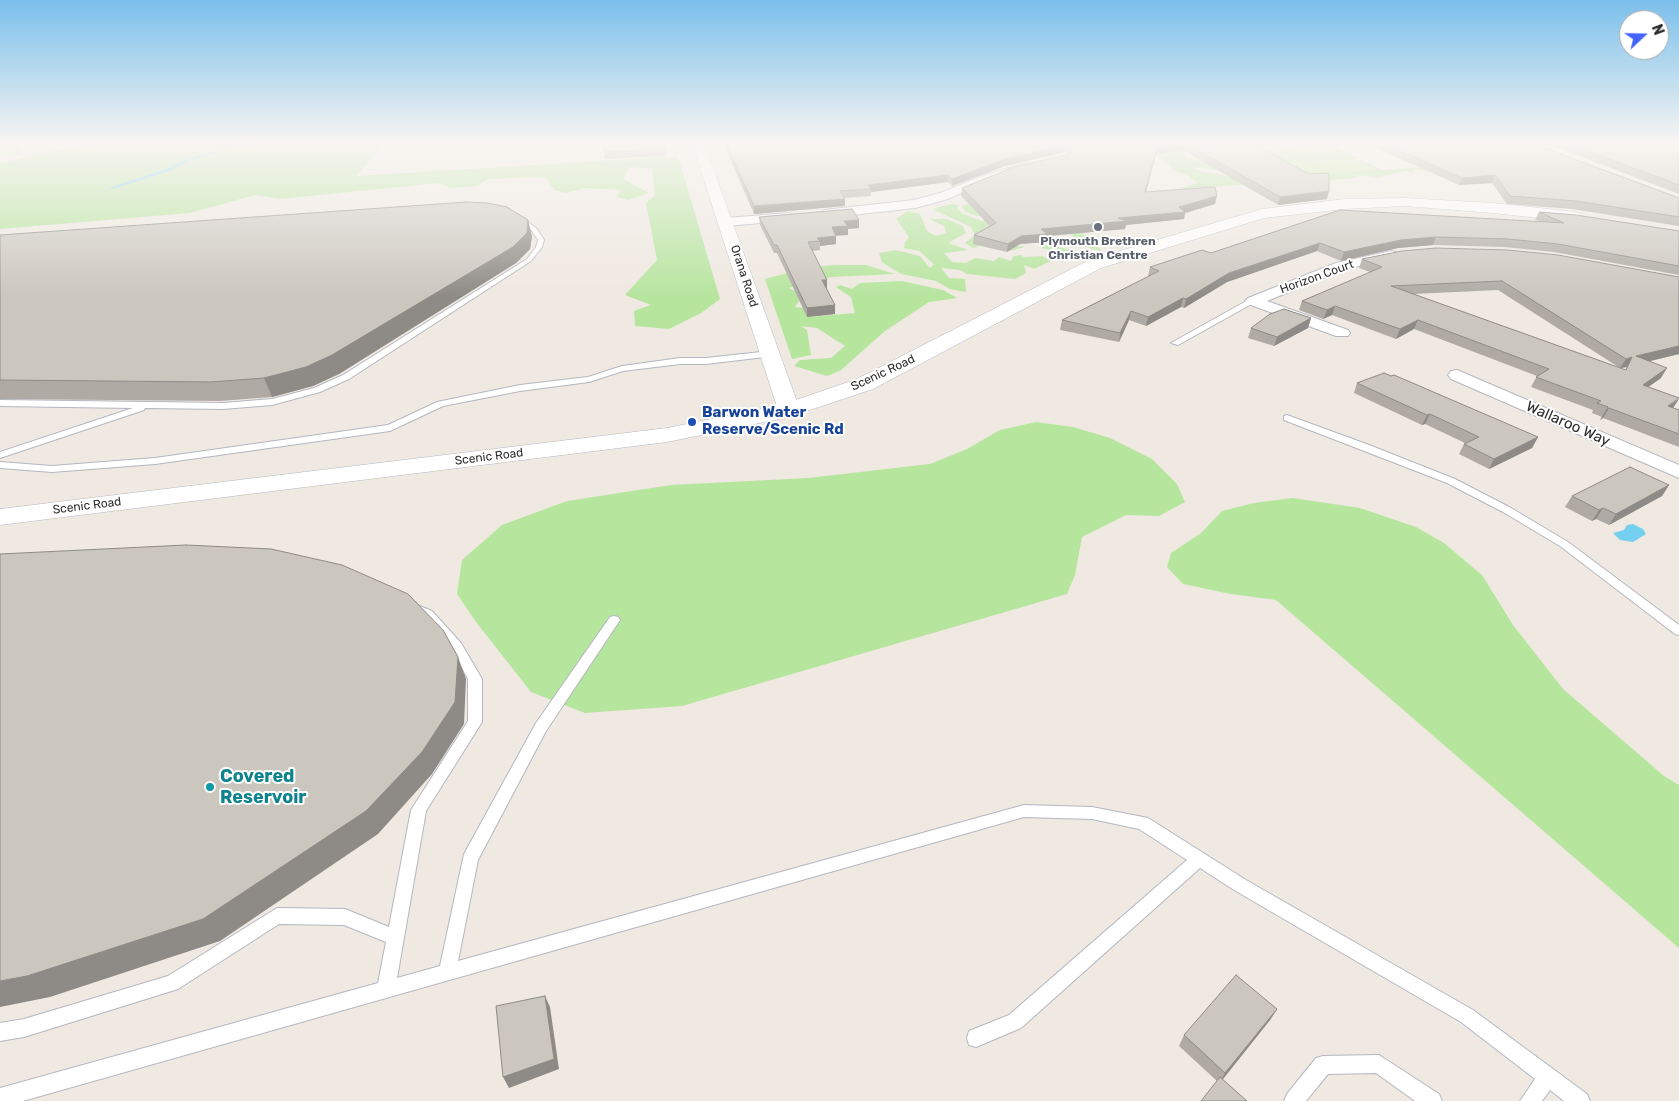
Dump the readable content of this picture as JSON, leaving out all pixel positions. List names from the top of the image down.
{
  "streets": {
    "main road": ["Orana Road", "Scenic Road"],
    "street": ["Horizon Court", "Wallaroo Way"]
  },
  "crossings": [
    ["Orana Road", "Scenic Road"]
  ],
  "places": ["Plymouth Brethren Christian Centre", "Barwon Water Reserve/Scenic Rd", "Covered Reservoir"],
  "north": "right"
}
